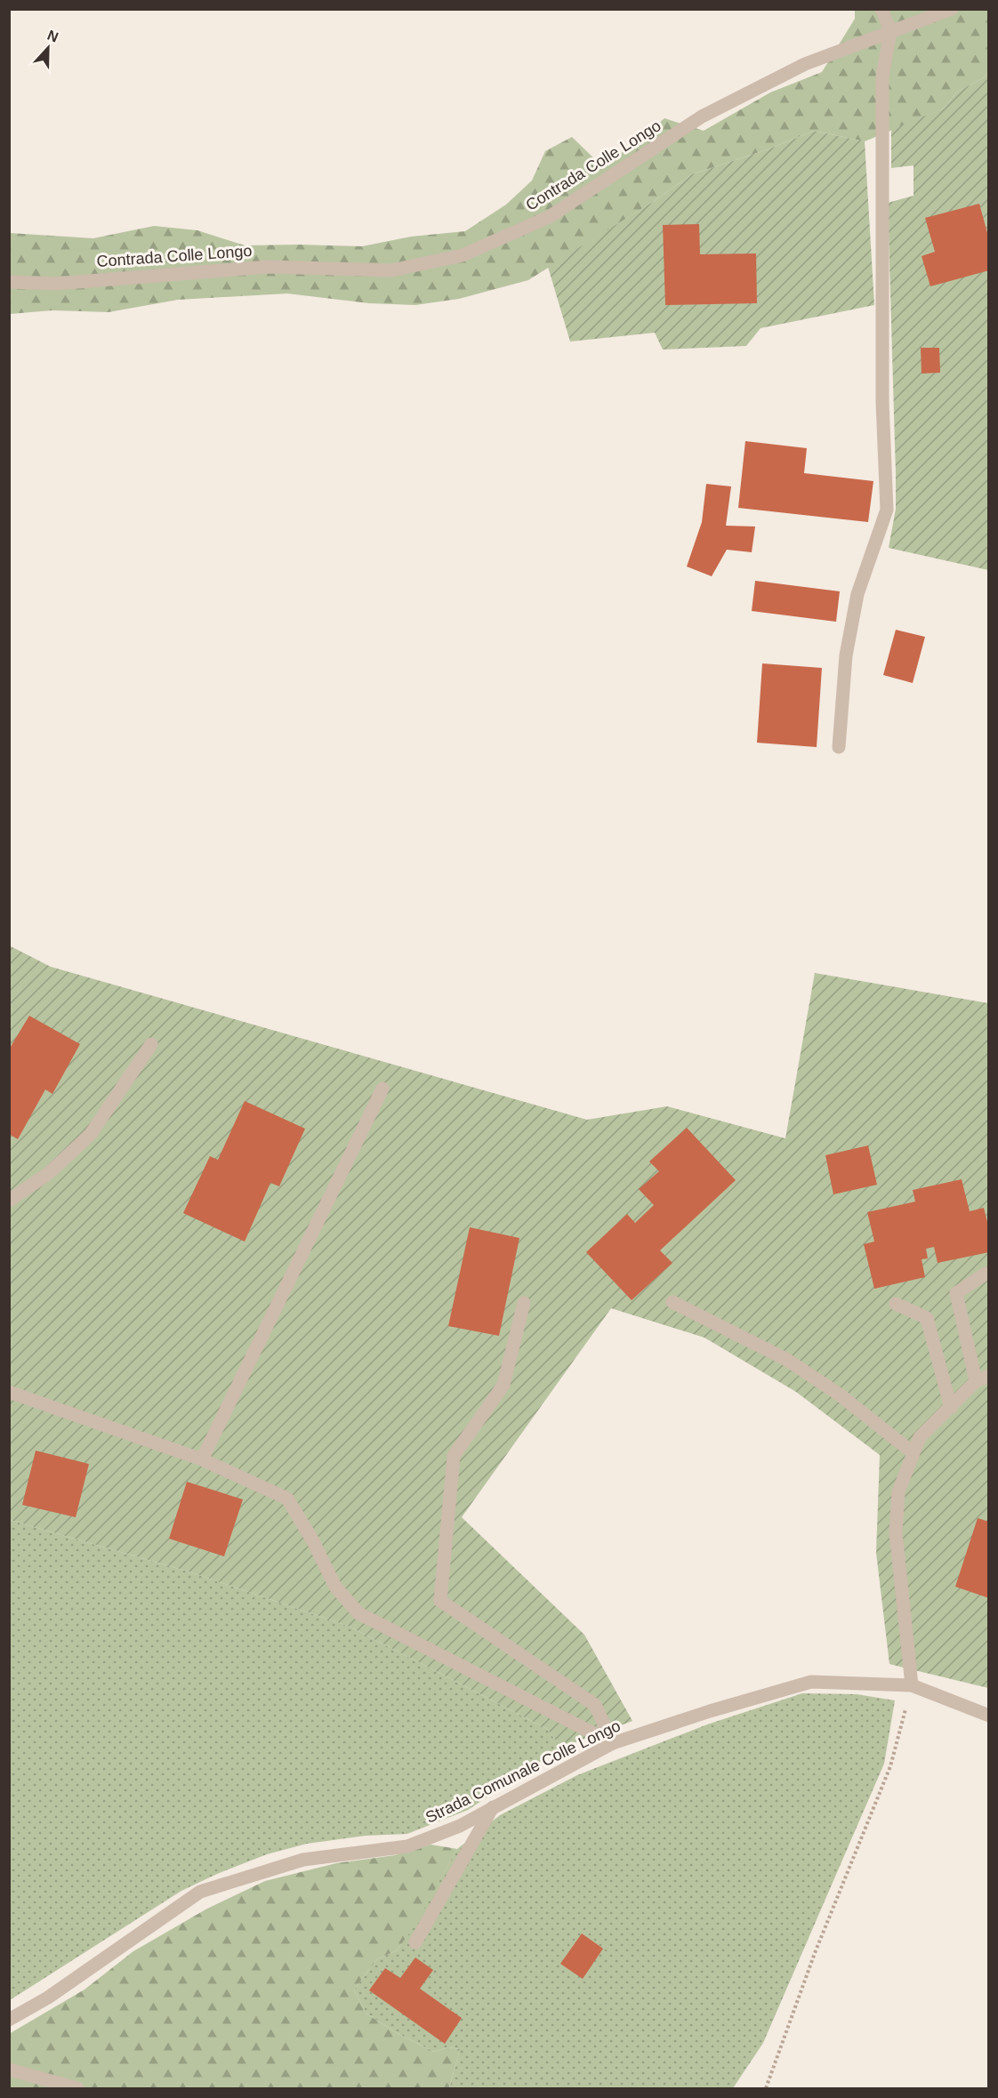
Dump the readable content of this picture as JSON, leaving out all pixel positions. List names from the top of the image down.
{
  "streets": {
    "street": ["Contrada Colle Longo", "Strada Comunale Colle Longo"]
  },
  "north": "top"
}
